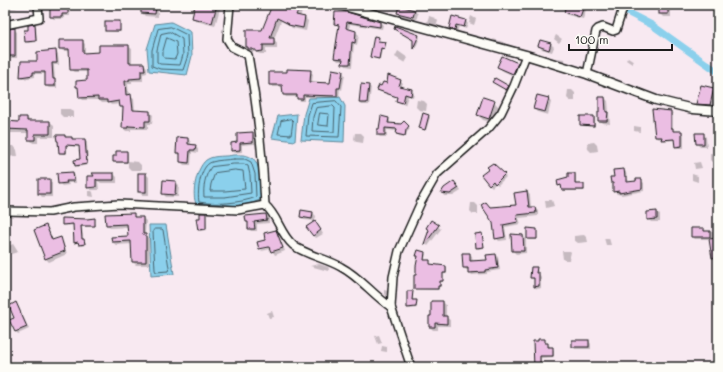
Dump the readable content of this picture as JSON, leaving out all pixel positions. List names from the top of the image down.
{
  "scale_bar": "100 m"
}
